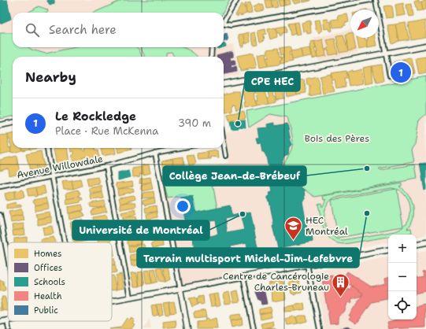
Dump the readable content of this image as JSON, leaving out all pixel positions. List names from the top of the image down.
{
  "streets": {
    "street": ["Avenue Willowdale"]
  },
  "parks": ["Bois des Pères"],
  "places": {
    "other": [
      "CPE HEC",
      "Collège Jean-de-Brébeuf",
      "Terrain multisport Michel-Jim-Lefebvre",
      "Université de Montréal"
    ],
    "school or university": ["HEC Montréal"],
    "building": ["Centre de Cancérologie Charles-Bruneau"]
  },
  "legend": [
    "Homes",
    "Offices",
    "Schools",
    "Health",
    "Public"
  ],
  "north": "bottom left",
  "page": {
    "search": "Search here",
    "heading": "Nearby",
    "pins": "1",
    "list": [
      {
        "mark": "1",
        "name": "Le Rockledge",
        "note": "Place · Rue McKenna",
        "value": "390 m"
      }
    ],
    "map_buttons": ["+", "−"]
  }
}
